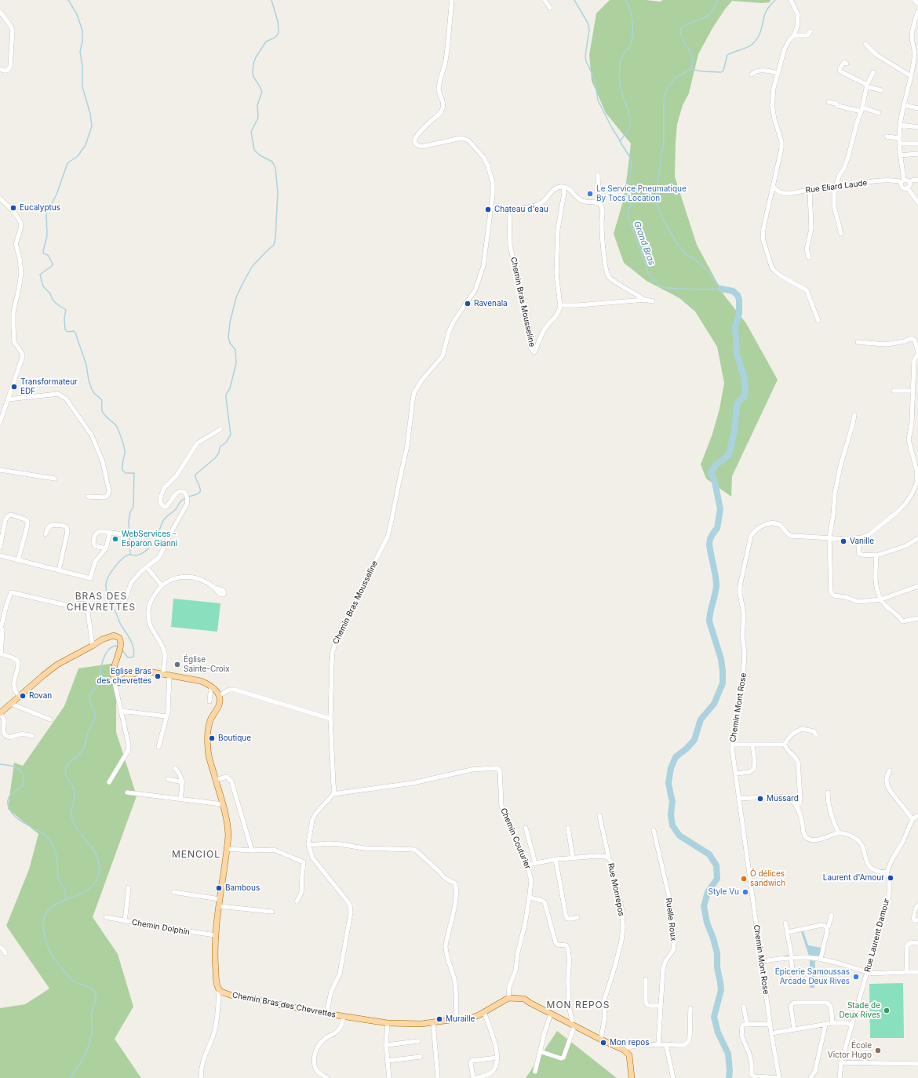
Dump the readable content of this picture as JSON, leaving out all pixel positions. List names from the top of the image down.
{
  "streets": {
    "main road": ["Chemin Bras des Chevrettes"],
    "street": [
      "Rue Eliard Laude",
      "Chemin Bras Mousseline",
      "Chemin Mont Rose",
      "Chemin Couturier",
      "Rue Monrepos",
      "Ruelle Roux",
      "Chemin Dolphin",
      "Rue Laurent Damour"
    ]
  },
  "crossings": [
    ["Chemin Bras Mousseline", "Chemin Couturier"],
    ["Chemin Couturier", "Rue Monrepos"],
    ["Chemin Couturier", "Chemin Bras des Chevrettes"]
  ],
  "districts": ["BRAS DES CHEVRETTES", "MENCIOL", "MON REPOS"],
  "water": ["Grand Bras"],
  "places": [
    "Le Service Pneumatique By Tocs Location",
    "Eucalyptus",
    "Chateau d'eau",
    "Ravenala",
    "Transformateur EDF",
    "WebServices - Esparon Gianni",
    "Vanille",
    "Église Sainte-Croix",
    "Eglise Bras des chevrettes",
    "Rovan",
    "Boutique",
    "Mussard",
    "Laurent d'Amour",
    "Ô délices sandwich",
    "Bambous",
    "Style Vu",
    "Épicerie Samoussas Arcade Deux Rives",
    "Stade de Deux Rives",
    "Muraille",
    "Mon repos",
    "École Victor Hugo"
  ]
}
